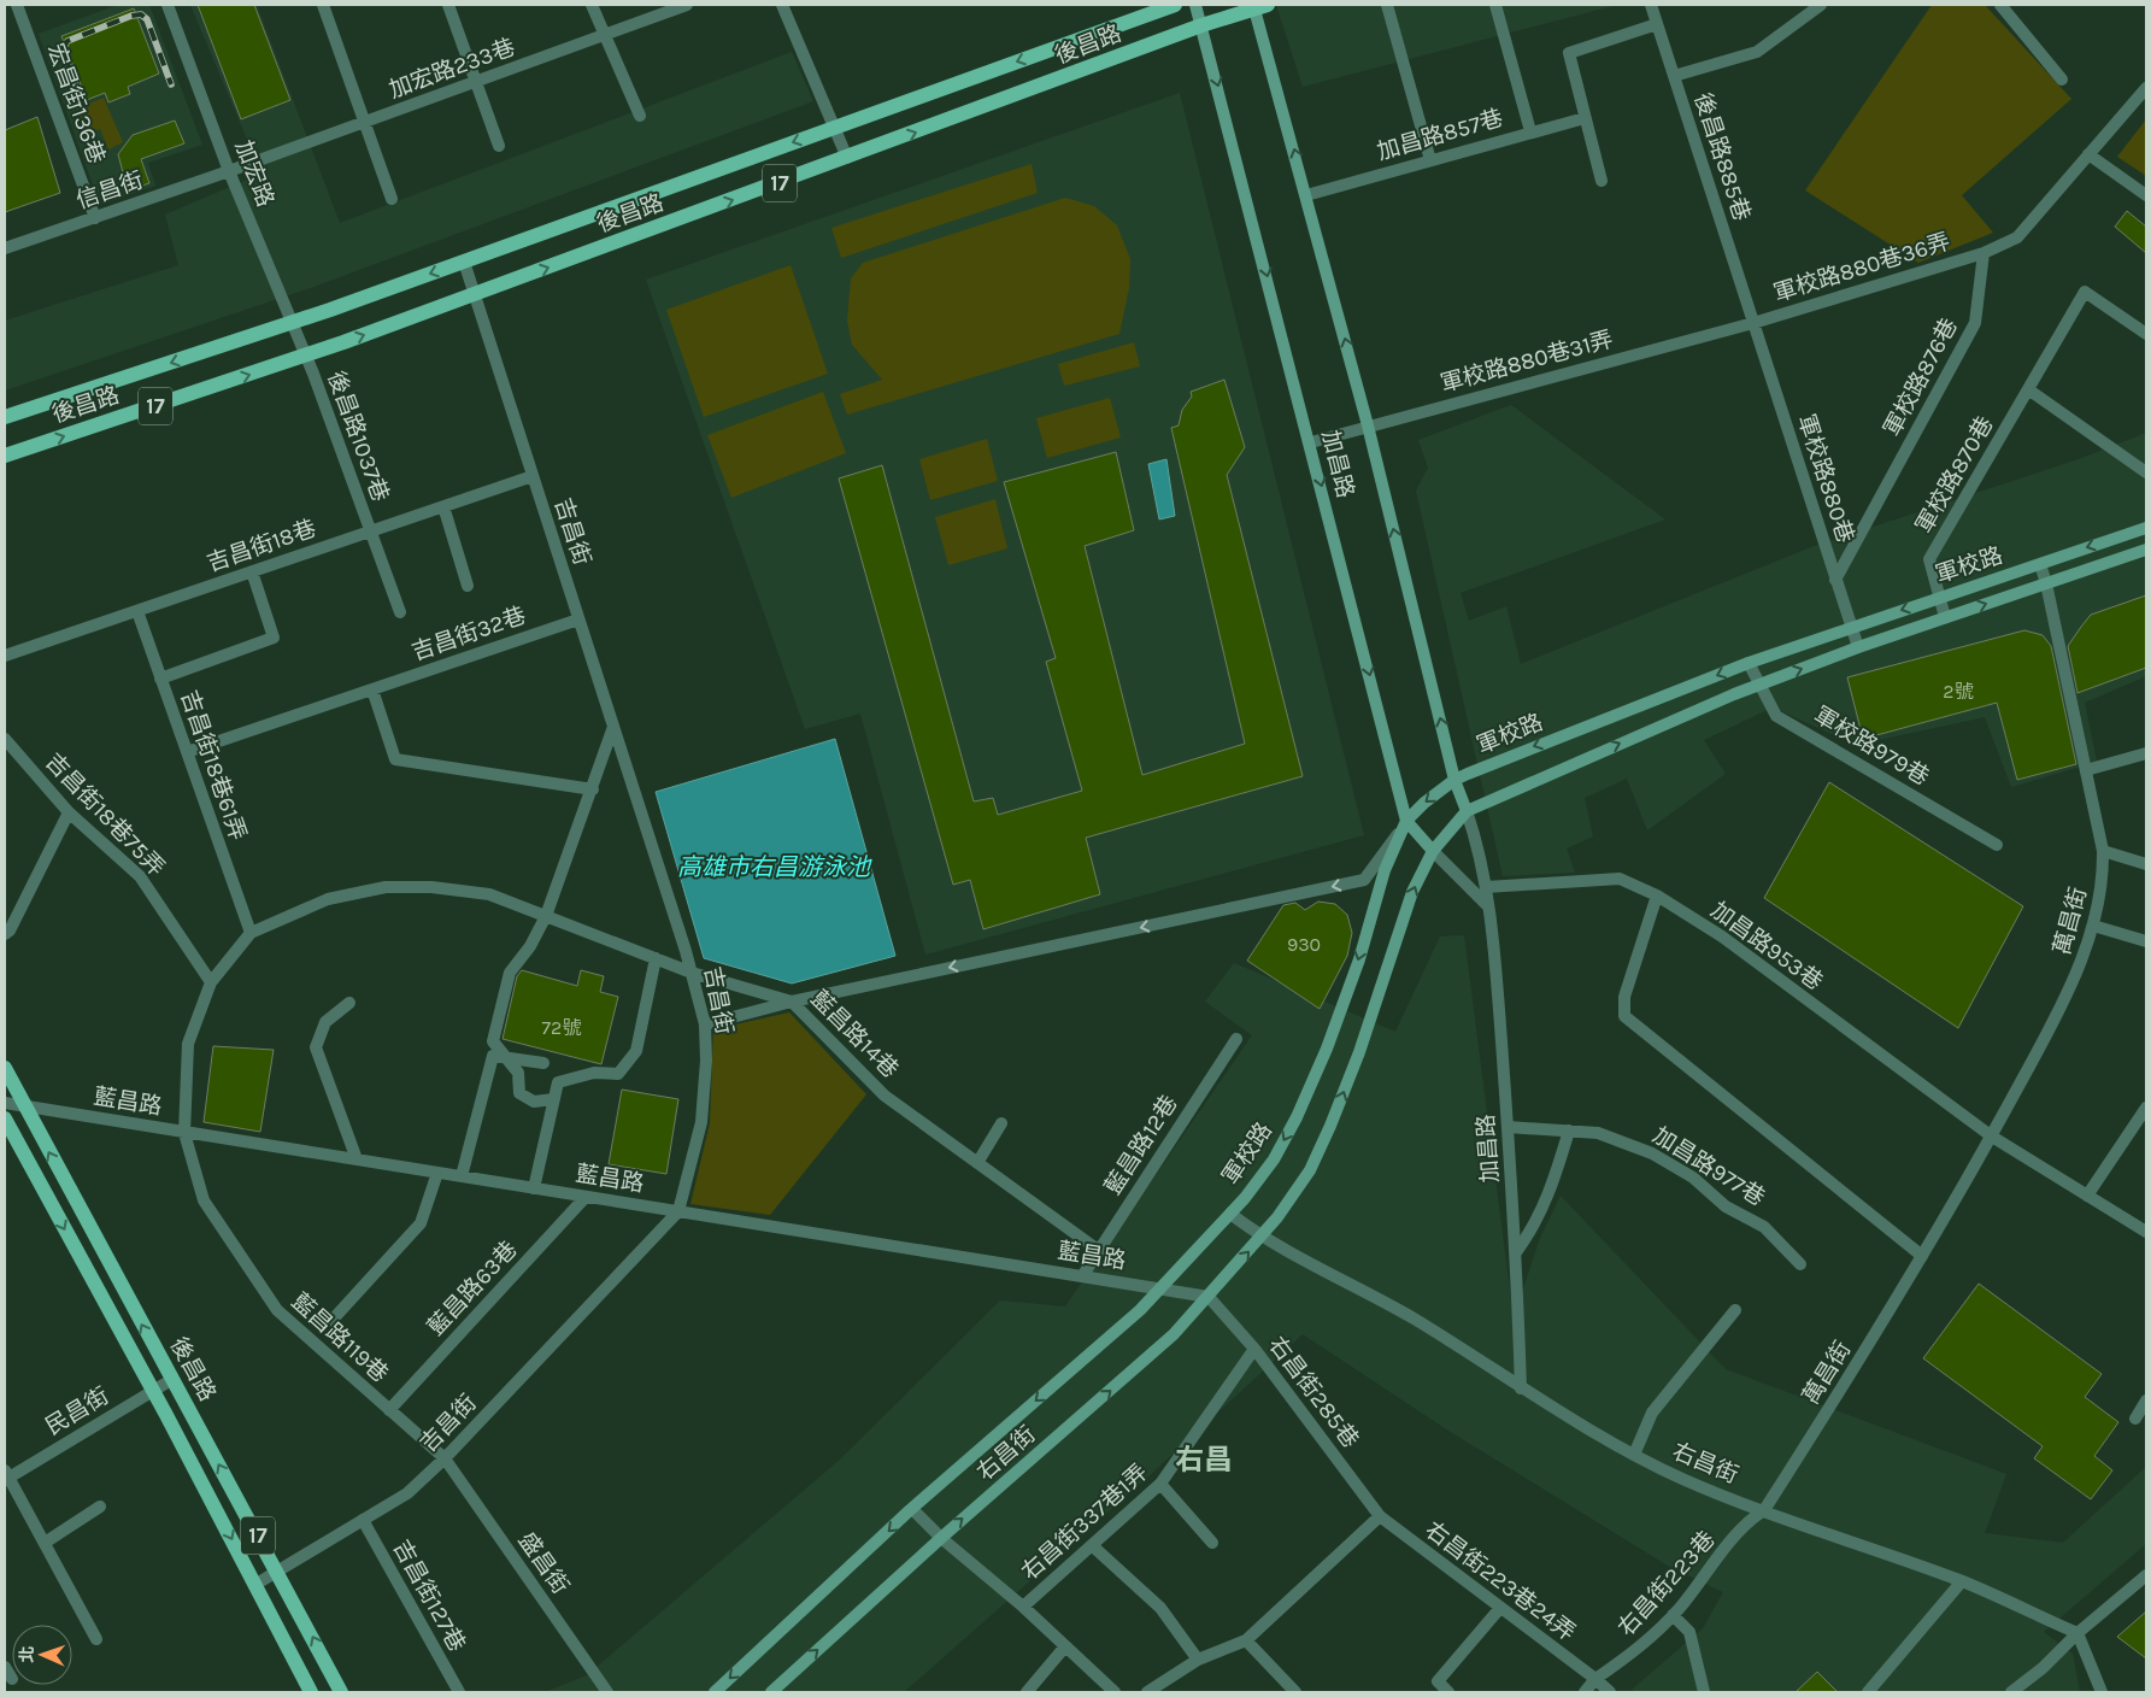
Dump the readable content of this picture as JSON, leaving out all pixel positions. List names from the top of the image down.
{
  "streets": {
    "main road": ["後昌路", "17"],
    "street": [
      "加宏路233巷",
      "宏昌街136巷",
      "加昌路857巷",
      "後昌路885巷",
      "加宏路",
      "信昌街",
      "軍校路880巷36弄",
      "軍校路880巷31弄",
      "軍校路876巷",
      "後昌路1037巷",
      "加昌路",
      "軍校路870巷",
      "軍校路880巷",
      "吉昌街",
      "吉昌街18巷",
      "軍校路",
      "吉昌街32巷",
      "軍校路979巷",
      "吉昌街18巷61弄",
      "吉昌街18巷75弄",
      "萬昌街",
      "加昌路953巷",
      "藍昌路14巷",
      "藍昌路",
      "藍昌路12巷",
      "加昌路977巷",
      "藍昌路63巷",
      "藍昌路119巷",
      "右昌街285巷",
      "民昌街",
      "右昌街",
      "右昌街337巷1弄",
      "盛昌街",
      "右昌街223巷24弄",
      "右昌街223巷",
      "吉昌街127巷"
    ]
  },
  "crossings": [
    ["後昌路", "加宏路"],
    ["後昌路", "後昌路1037巷"],
    ["後昌路", "加昌路"],
    ["後昌路", "吉昌街"],
    ["後昌路", "藍昌路"],
    ["後昌路", "民昌街"],
    ["加宏路233巷", "加宏路"],
    ["加宏路233巷", "信昌街"],
    ["宏昌街136巷", "信昌街"],
    ["加昌路857巷", "加昌路"],
    ["後昌路885巷", "軍校路880巷36弄"],
    ["後昌路885巷", "軍校路880巷31弄"],
    ["後昌路885巷", "軍校路880巷"],
    ["加宏路", "信昌街"],
    ["加宏路", "後昌路1037巷"],
    ["軍校路880巷36弄", "軍校路880巷31弄"],
    ["軍校路880巷36弄", "軍校路876巷"],
    ["軍校路880巷36弄", "軍校路880巷"],
    ["軍校路880巷31弄", "加昌路"],
    ["軍校路880巷31弄", "軍校路880巷"],
    ["軍校路876巷", "軍校路880巷"],
    ["後昌路1037巷", "吉昌街18巷"],
    ["加昌路", "軍校路"],
    ["加昌路", "加昌路953巷"],
    ["加昌路", "加昌路977巷"],
    ["加昌路", "右昌街"],
    ["軍校路870巷", "軍校路"],
    ["軍校路880巷", "軍校路"],
    ["吉昌街", "吉昌街18巷"],
    ["吉昌街", "吉昌街32巷"],
    ["吉昌街", "藍昌路14巷"],
    ["吉昌街", "藍昌路"],
    ["吉昌街", "藍昌路119巷"],
    ["吉昌街", "盛昌街"],
    ["吉昌街", "吉昌街127巷"],
    ["吉昌街18巷", "吉昌街18巷61弄"],
    ["軍校路", "軍校路979巷"],
    ["軍校路", "萬昌街"],
    ["軍校路", "藍昌路"],
    ["軍校路", "右昌街"],
    ["吉昌街32巷", "吉昌街18巷61弄"],
    ["吉昌街18巷61弄", "藍昌路14巷"],
    ["吉昌街18巷75弄", "藍昌路14巷"],
    ["吉昌街18巷75弄", "藍昌路119巷"],
    ["萬昌街", "加昌路953巷"],
    ["萬昌街", "右昌街"],
    ["萬昌街", "右昌街223巷"],
    ["藍昌路14巷", "藍昌路12巷"],
    ["藍昌路14巷", "藍昌路119巷"],
    ["藍昌路", "藍昌路12巷"],
    ["藍昌路", "藍昌路63巷"],
    ["藍昌路", "藍昌路119巷"],
    ["藍昌路", "右昌街285巷"],
    ["藍昌路", "右昌街"],
    ["藍昌路63巷", "藍昌路119巷"],
    ["藍昌路119巷", "盛昌街"],
    ["右昌街285巷", "右昌街"],
    ["右昌街285巷", "右昌街337巷1弄"],
    ["右昌街285巷", "右昌街223巷24弄"],
    ["右昌街", "右昌街223巷"],
    ["右昌街223巷24弄", "右昌街223巷"]
  ],
  "districts": ["右昌"],
  "water": ["高雄市右昌游泳池"],
  "house_numbers": ["2號", "930", "72號"],
  "north": "left"
}
